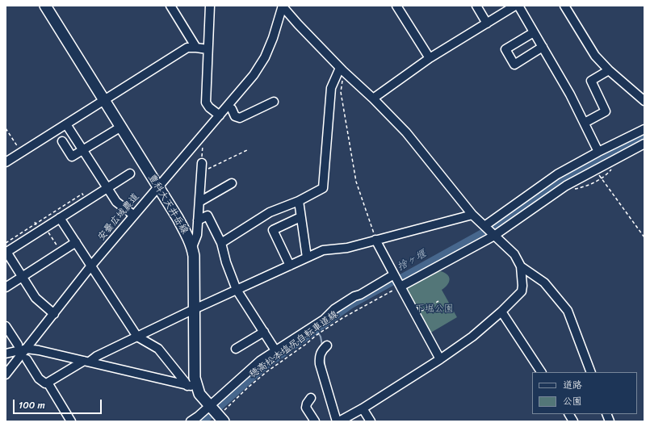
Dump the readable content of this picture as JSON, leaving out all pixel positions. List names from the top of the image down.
{
  "streets": {
    "main road": ["豊科大天井岳線"],
    "street": ["安曇広域農道"],
    "path": ["穂高松本塩尻自転車道線"]
  },
  "crossings": [
    ["豊科大天井岳線", "安曇広域農道"],
    ["豊科大天井岳線", "穂高松本塩尻自転車道線"]
  ],
  "water": ["捨ヶ堰"],
  "parks": ["下堀公園"],
  "legend": ["道路", "公園"],
  "scale_bar": "100 m"
}
